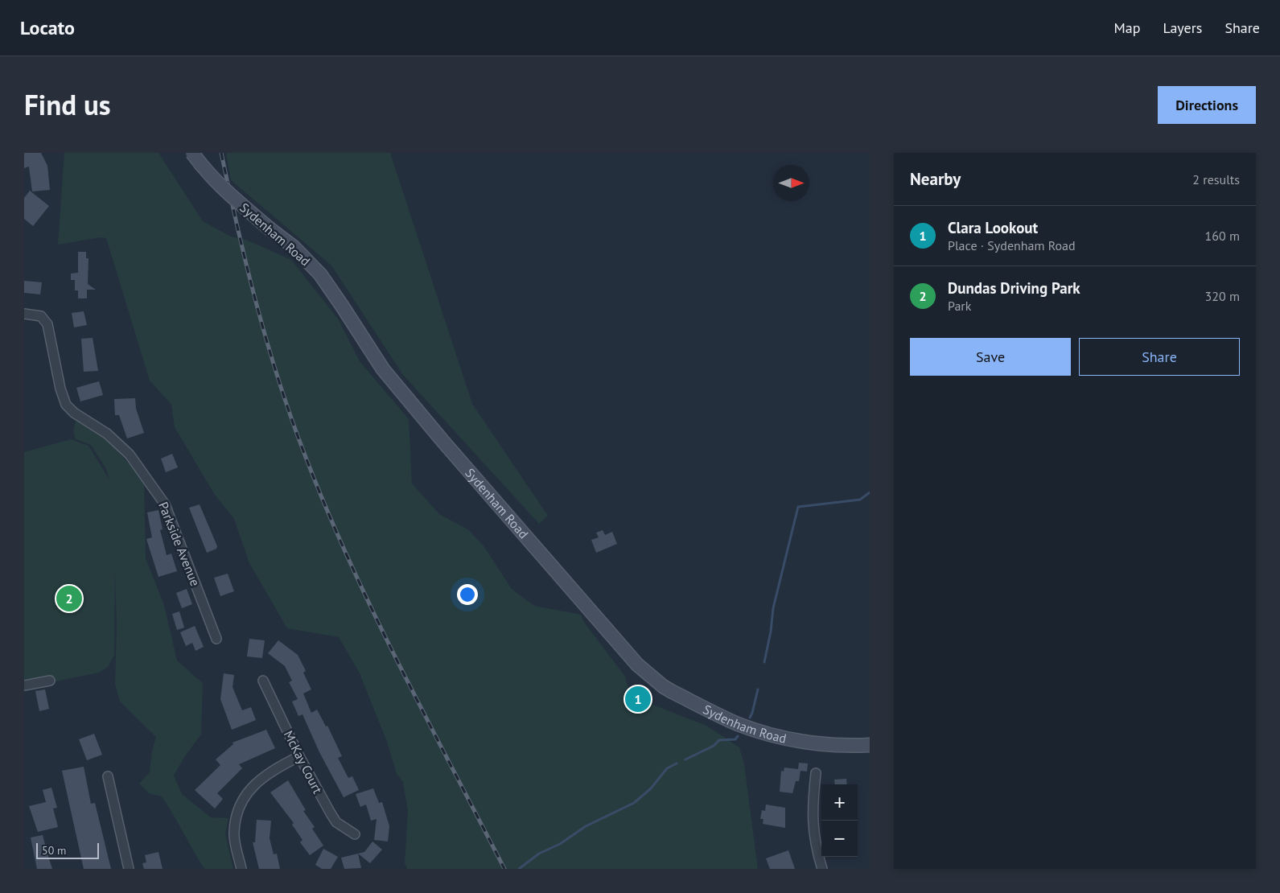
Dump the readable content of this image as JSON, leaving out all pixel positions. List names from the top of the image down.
{
  "streets": {
    "main road": ["Sydenham Road"],
    "street": ["Parkside Avenue", "McKay Court"]
  },
  "scale_bar": "50 m",
  "north": "right",
  "page": {
    "header": "Locato",
    "nav": ["Map", "Layers", "Share"],
    "title": "Find us",
    "buttons": [
      "Directions",
      ["Save", "Share"]
    ],
    "heading": ["Nearby", "2 results"],
    "list": [
      {
        "mark": "1",
        "name": "Clara Lookout",
        "note": "Place · Sydenham Road",
        "value": "160 m"
      },
      {
        "mark": "2",
        "name": "Dundas Driving Park",
        "note": "Park",
        "value": "320 m"
      }
    ],
    "pins": ["2", "1"],
    "map_buttons": ["+", "−"],
    "scale": "50 m"
  }
}
